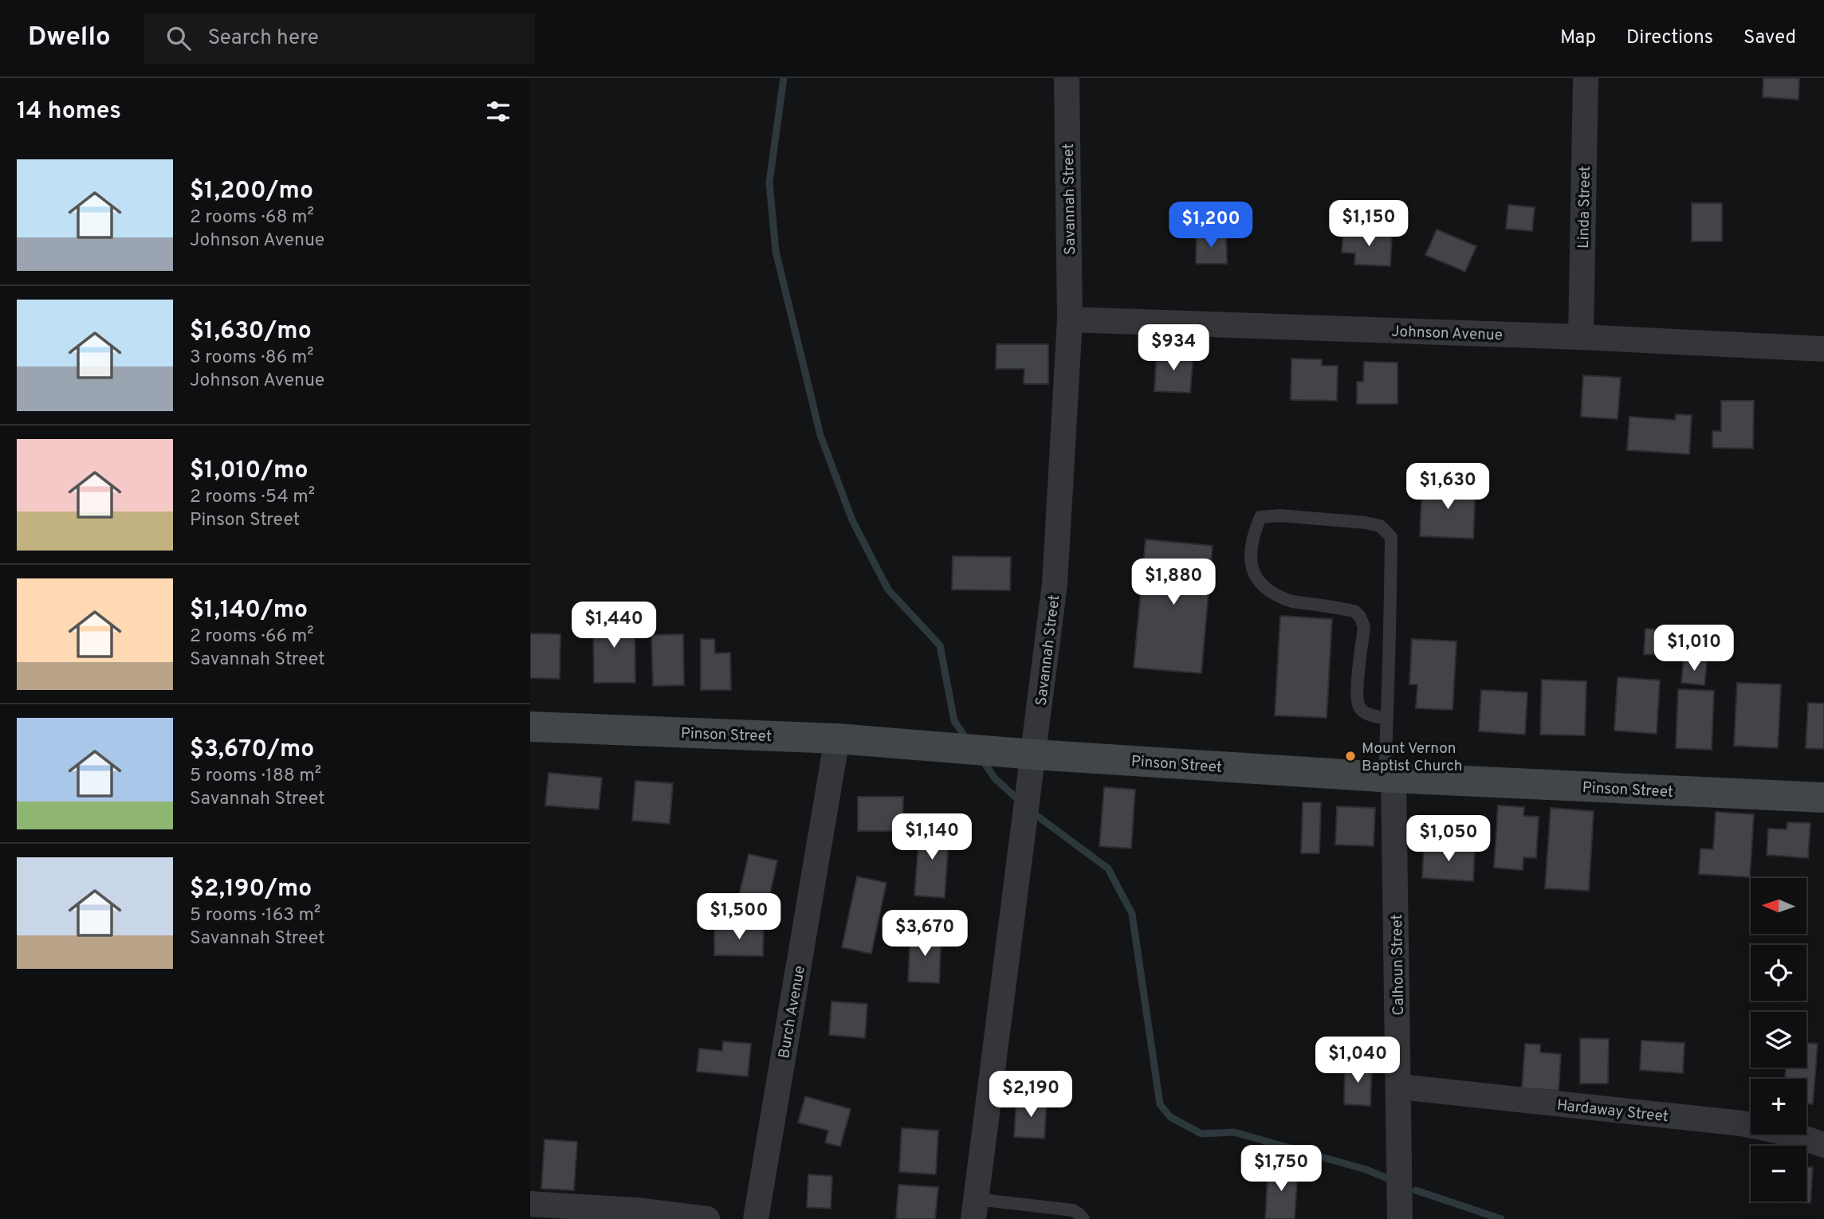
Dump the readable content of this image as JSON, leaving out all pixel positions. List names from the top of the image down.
{
  "streets": {
    "street": [
      "Savannah Street",
      "Linda Street",
      "Johnson Avenue",
      "Pinson Street",
      "Calhoun Street",
      "Burch Avenue",
      "Hardaway Street"
    ]
  },
  "crossings": [
    ["Savannah Street", "Johnson Avenue"],
    ["Savannah Street", "Pinson Street"],
    ["Linda Street", "Johnson Avenue"],
    ["Pinson Street", "Calhoun Street"],
    ["Pinson Street", "Burch Avenue"],
    ["Calhoun Street", "Hardaway Street"]
  ],
  "places": ["Mount Vernon Baptist Church"],
  "north": "left",
  "page": {
    "header": "Dwello",
    "search": "Search here",
    "nav": ["Map", "Directions", "Saved"],
    "heading": "14 homes",
    "list": [
      {
        "name": "$1,200/mo",
        "note": "2 rooms · 68 m² · Johnson Avenue"
      },
      {
        "name": "$1,630/mo",
        "note": "3 rooms · 86 m² · Johnson Avenue"
      },
      {
        "name": "$1,010/mo",
        "note": "2 rooms · 54 m² · Pinson Street"
      },
      {
        "name": "$1,140/mo",
        "note": "2 rooms · 66 m² · Savannah Street"
      },
      {
        "name": "$3,670/mo",
        "note": "5 rooms · 188 m² · Savannah Street"
      },
      {
        "name": "$2,190/mo",
        "note": "5 rooms · 163 m² · Savannah Street"
      }
    ],
    "price": [
      "$1,150",
      "$1,200",
      "$934",
      "$1,630",
      "$1,880",
      "$1,440",
      "$1,010",
      "$1,140",
      "$1,050",
      "$1,500",
      "$3,670",
      "$1,040",
      "$2,190",
      "$1,750"
    ],
    "map_buttons": ["+", "−"]
  }
}
